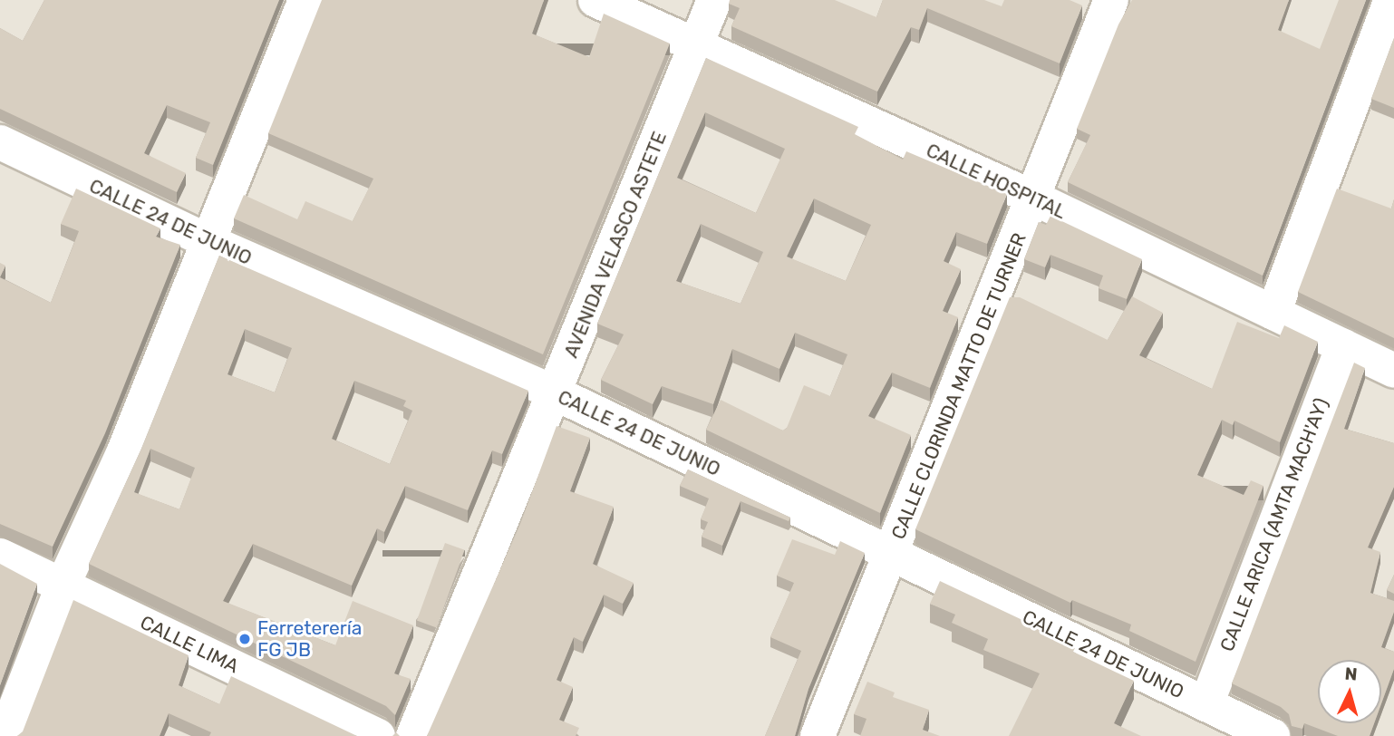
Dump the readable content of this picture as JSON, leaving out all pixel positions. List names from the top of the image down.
{
  "streets": {
    "street": [
      "CALLE HOSPITAL",
      "CALLE 24 DE JUNIO",
      "AVENIDA VELASCO ASTETE",
      "CALLE CLORINDA MATTO DE TURNER",
      "CALLE ARICA (AMTA MACH'AY)",
      "CALLE LIMA"
    ]
  },
  "crossings": [
    ["CALLE HOSPITAL", "AVENIDA VELASCO ASTETE"],
    ["CALLE HOSPITAL", "CALLE CLORINDA MATTO DE TURNER"],
    ["CALLE HOSPITAL", "CALLE ARICA (AMTA MACH'AY)"],
    ["CALLE 24 DE JUNIO", "AVENIDA VELASCO ASTETE"],
    ["CALLE 24 DE JUNIO", "CALLE CLORINDA MATTO DE TURNER"],
    ["CALLE 24 DE JUNIO", "CALLE ARICA (AMTA MACH'AY)"]
  ],
  "places": ["Ferreterería FG JB"],
  "north": "top"
}
